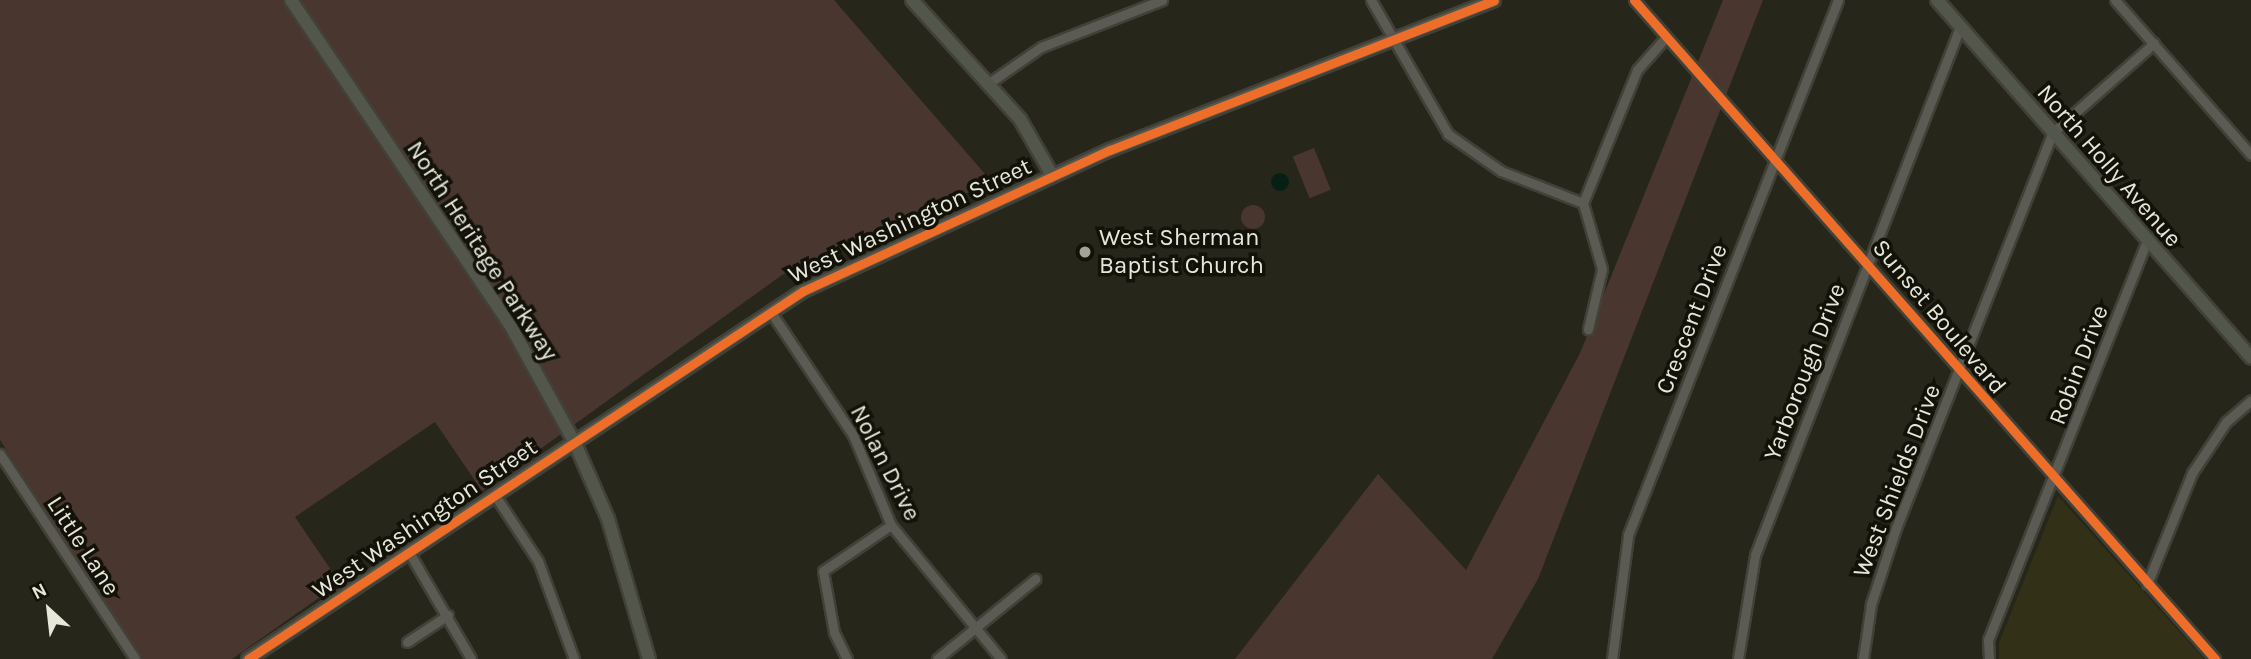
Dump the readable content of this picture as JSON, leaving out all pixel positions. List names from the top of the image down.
{
  "streets": {
    "street": [
      "North Holly Avenue",
      "West Washington Street",
      "North Heritage Parkway",
      "Sunset Boulevard",
      "Crescent Drive",
      "Robin Drive",
      "Yarborough Drive",
      "Nolan Drive",
      "West Shields Drive",
      "Little Lane"
    ]
  },
  "crossings": [
    ["North Holly Avenue", "Robin Drive"],
    ["North Holly Avenue", "Yarborough Drive"],
    ["North Holly Avenue", "West Shields Drive"],
    ["West Washington Street", "North Heritage Parkway"],
    ["West Washington Street", "Nolan Drive"],
    ["Sunset Boulevard", "Crescent Drive"],
    ["Sunset Boulevard", "Robin Drive"],
    ["Sunset Boulevard", "Yarborough Drive"],
    ["Sunset Boulevard", "West Shields Drive"]
  ],
  "places": ["West Sherman Baptist Church"],
  "north": "top left"
}
